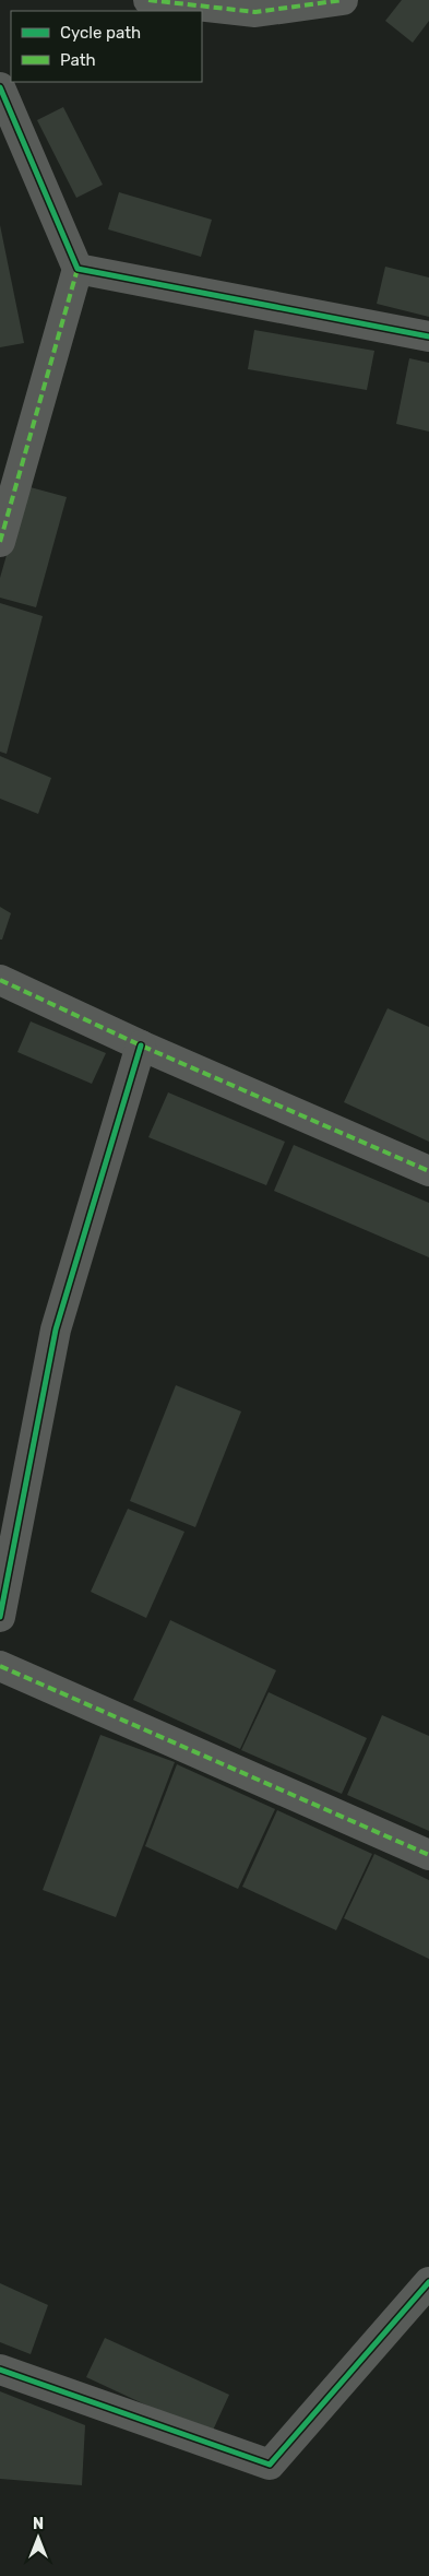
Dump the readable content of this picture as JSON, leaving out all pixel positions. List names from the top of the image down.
{
  "legend": ["Cycle path", "Path"],
  "north": "top"
}
